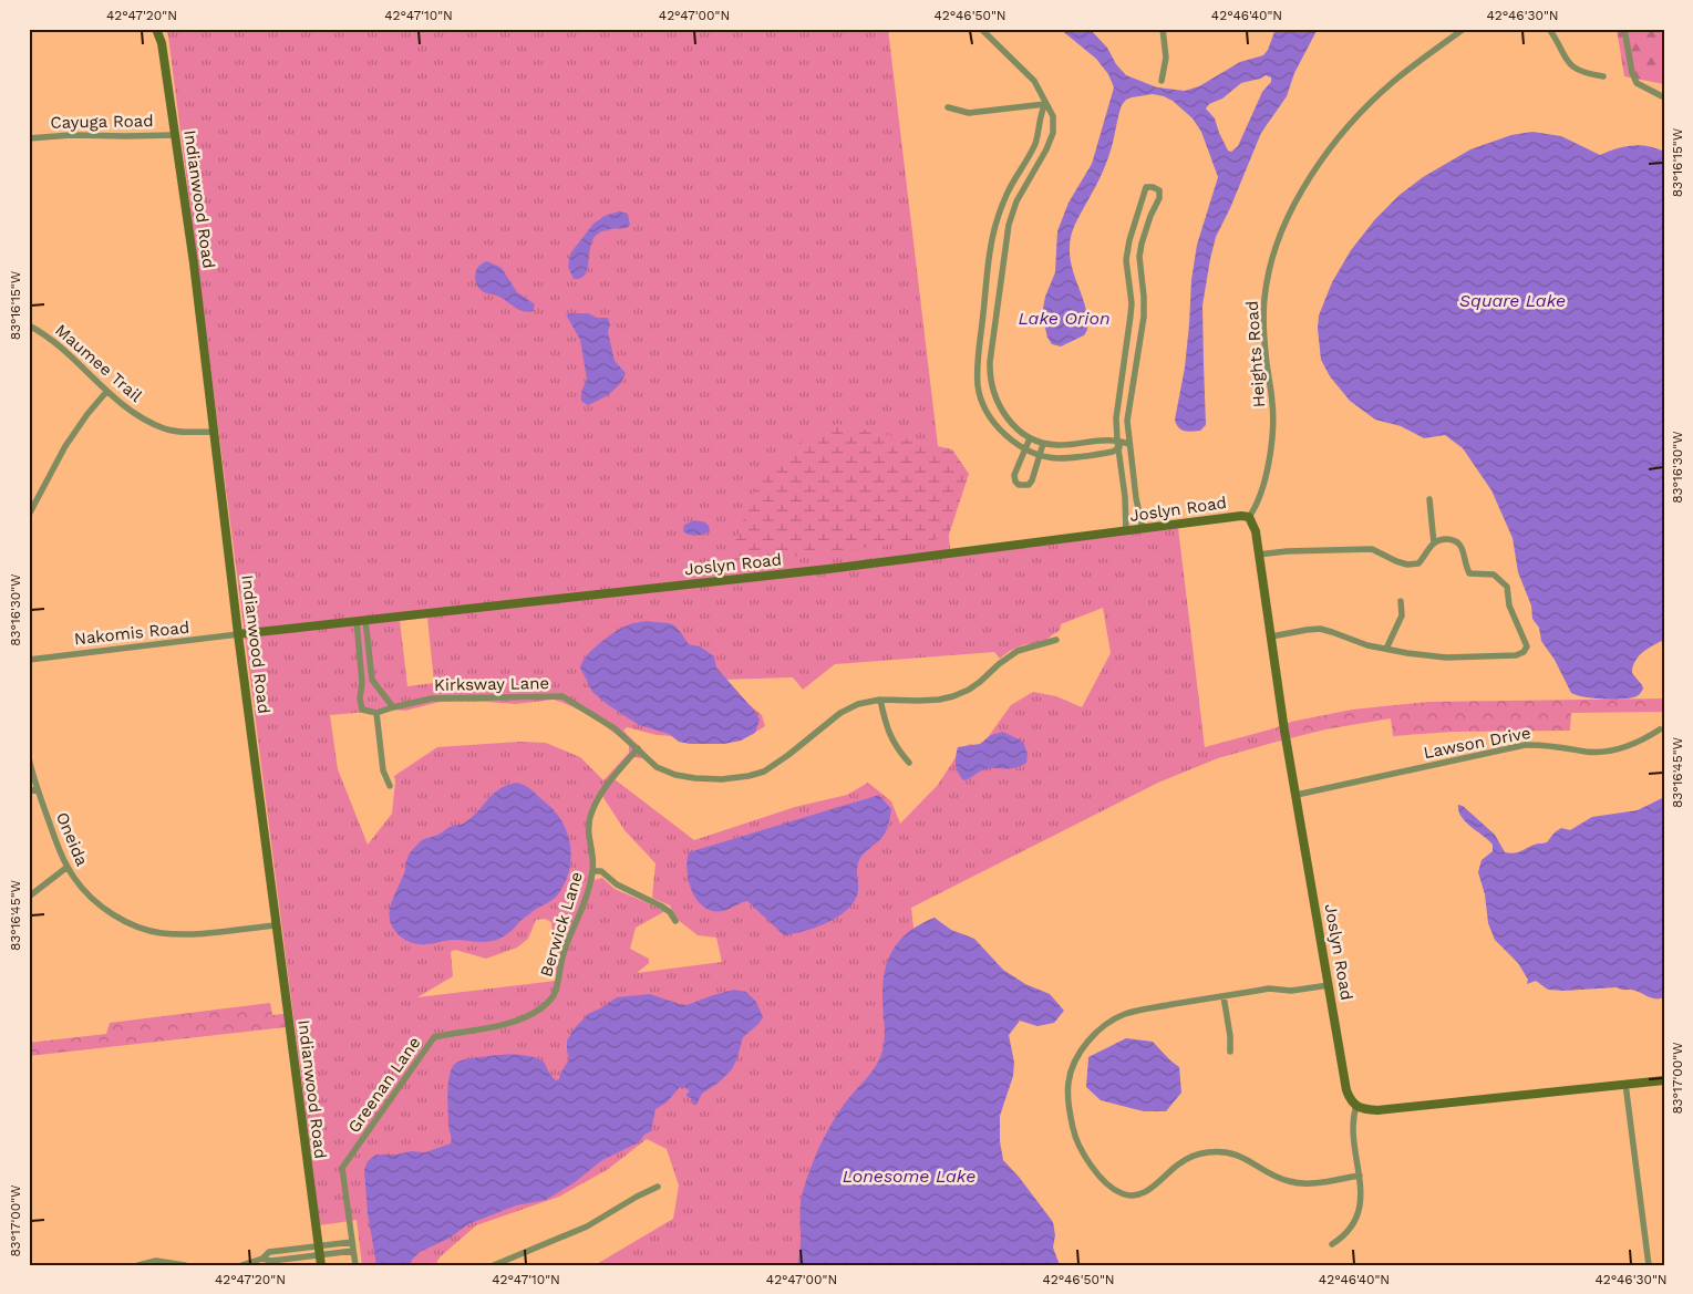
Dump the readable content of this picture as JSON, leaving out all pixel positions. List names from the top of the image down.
{
  "streets": {
    "street": [
      "Cayuga Road",
      "Indianwood Road",
      "Heights Road",
      "Maumee Trail",
      "Joslyn Road",
      "Nakomis Road",
      "Kirksway Lane",
      "Lawson Drive",
      "Oneida",
      "Berwick Lane",
      "Greenan Lane"
    ]
  },
  "crossings": [
    ["Cayuga Road", "Indianwood Road"],
    ["Indianwood Road", "Maumee Trail"],
    ["Indianwood Road", "Joslyn Road"],
    ["Indianwood Road", "Nakomis Road"],
    ["Indianwood Road", "Oneida"],
    ["Heights Road", "Joslyn Road"],
    ["Joslyn Road", "Nakomis Road"],
    ["Joslyn Road", "Lawson Drive"],
    ["Kirksway Lane", "Berwick Lane"],
    ["Berwick Lane", "Greenan Lane"]
  ],
  "water": ["Square Lake", "Lake Orion", "Lonesome Lake"],
  "coordinates": [
    "42°47'20\"N",
    "42°47'10\"N",
    "42°47'00\"N",
    "42°46'50\"N",
    "42°46'40\"N",
    "42°46'30\"N",
    "83°16'15\"W",
    "83°16'30\"W",
    "83°16'45\"W",
    "83°17'00\"W"
  ]
}
